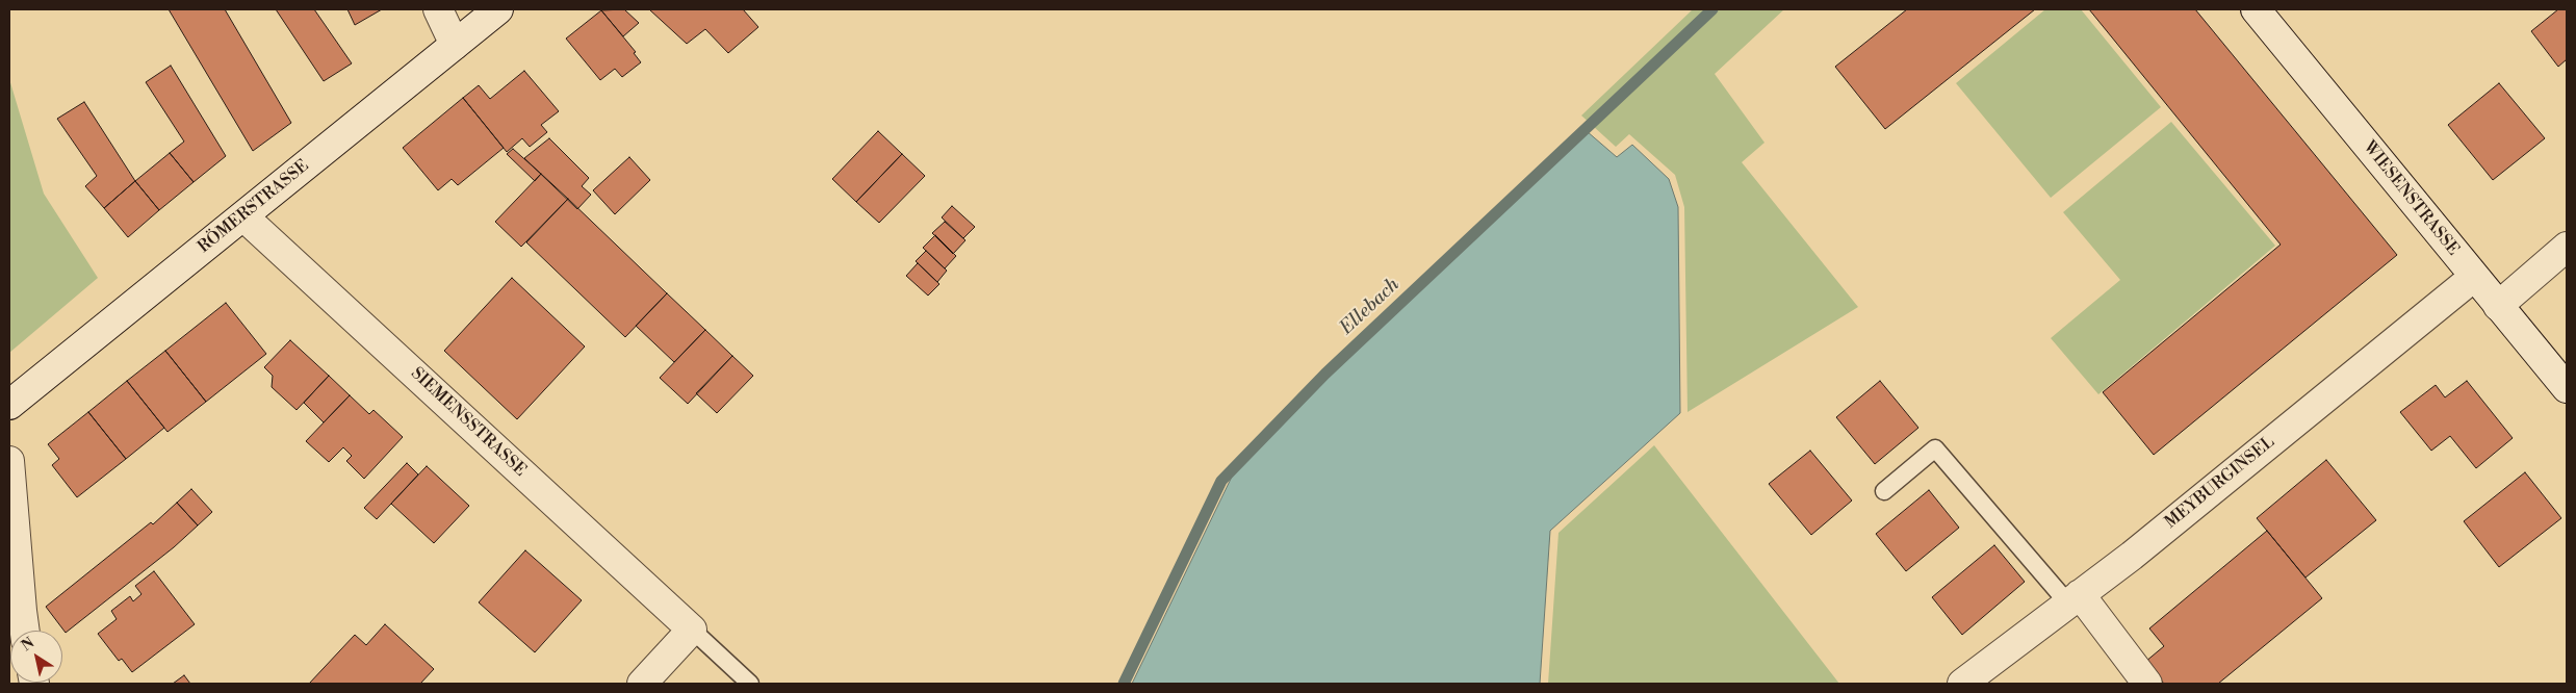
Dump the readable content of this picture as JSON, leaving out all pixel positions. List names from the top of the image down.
{
  "streets": {
    "street": [
      "WIESENSTRASSE",
      "RÖMERSTRASSE",
      "SIEMENSSTRASSE",
      "MEYBURGINSEL"
    ]
  },
  "crossings": [
    ["WIESENSTRASSE", "MEYBURGINSEL"],
    ["RÖMERSTRASSE", "SIEMENSSTRASSE"]
  ],
  "water": ["Ellebach"],
  "north": "top left"
}
